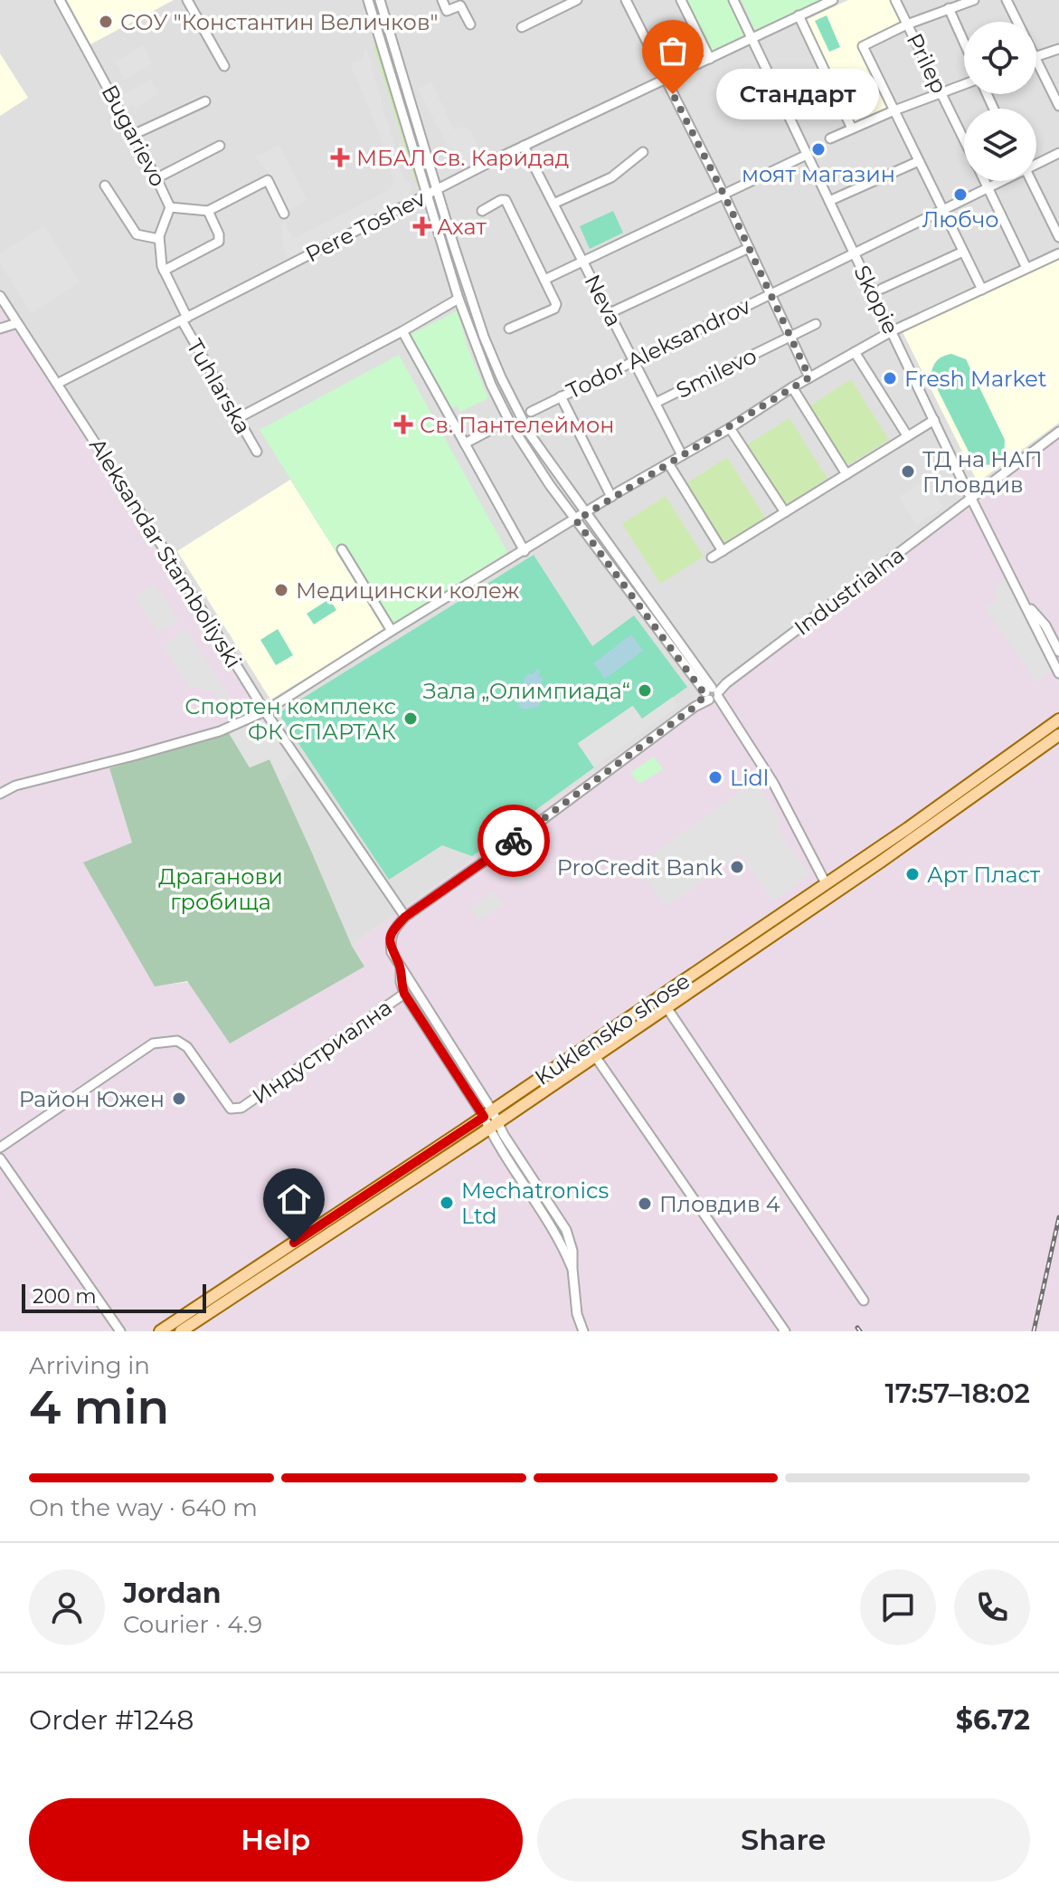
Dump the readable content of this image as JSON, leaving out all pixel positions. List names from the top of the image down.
{
  "streets": {
    "main road": ["Kuklensko shose"],
    "street": [
      "Prilep",
      "Bugarievo",
      "Pere Toshev",
      "Skopie",
      "Neva",
      "Todor Aleksandrov",
      "Smilevo",
      "Tuhlarska",
      "Aleksandar Stamboliyski",
      "Industrialna",
      "Индустриална"
    ]
  },
  "crossings": [
    ["Prilep", "Todor Aleksandrov"],
    ["Bugarievo", "Pere Toshev"],
    ["Bugarievo", "Tuhlarska"],
    ["Pere Toshev", "Skopie"],
    ["Pere Toshev", "Neva"],
    ["Pere Toshev", "Tuhlarska"],
    ["Pere Toshev", "Aleksandar Stamboliyski"],
    ["Skopie", "Todor Aleksandrov"],
    ["Skopie", "Industrialna"],
    ["Neva", "Todor Aleksandrov"],
    ["Neva", "Smilevo"],
    ["Aleksandar Stamboliyski", "Industrialna"]
  ],
  "parks": ["Драганови гробища"],
  "places": {
    "other": [
      "СОУ \"Константин Величков\"",
      "Стандарт",
      "моят магазин",
      "Любчо",
      "Fresh Market",
      "ТД на НАП Пловдив",
      "Медицински колеж",
      "Зала „Олимпиада“",
      "Спортен комплекс ФК СПАРТАК",
      "Lidl",
      "ProCredit Bank",
      "Арт Пласт",
      "Район Южен",
      "Mechatronics Ltd",
      "Пловдив 4"
    ],
    "health": ["МБАЛ Св. Каридад", "Ахат", "Св. Пантелеймон"]
  },
  "scale_bar": "200 m",
  "page": {
    "bubble": "Стандарт",
    "scale": "200 m",
    "heading": ["4 min", "Arriving in", "17:57–18:02"],
    "panel": [
      "Jordan",
      "Courier · 4.9",
      "Order #1248",
      "$6.72"
    ],
    "bar": "On the way · 640 m",
    "buttons": ["Help", "Share"]
  }
}
